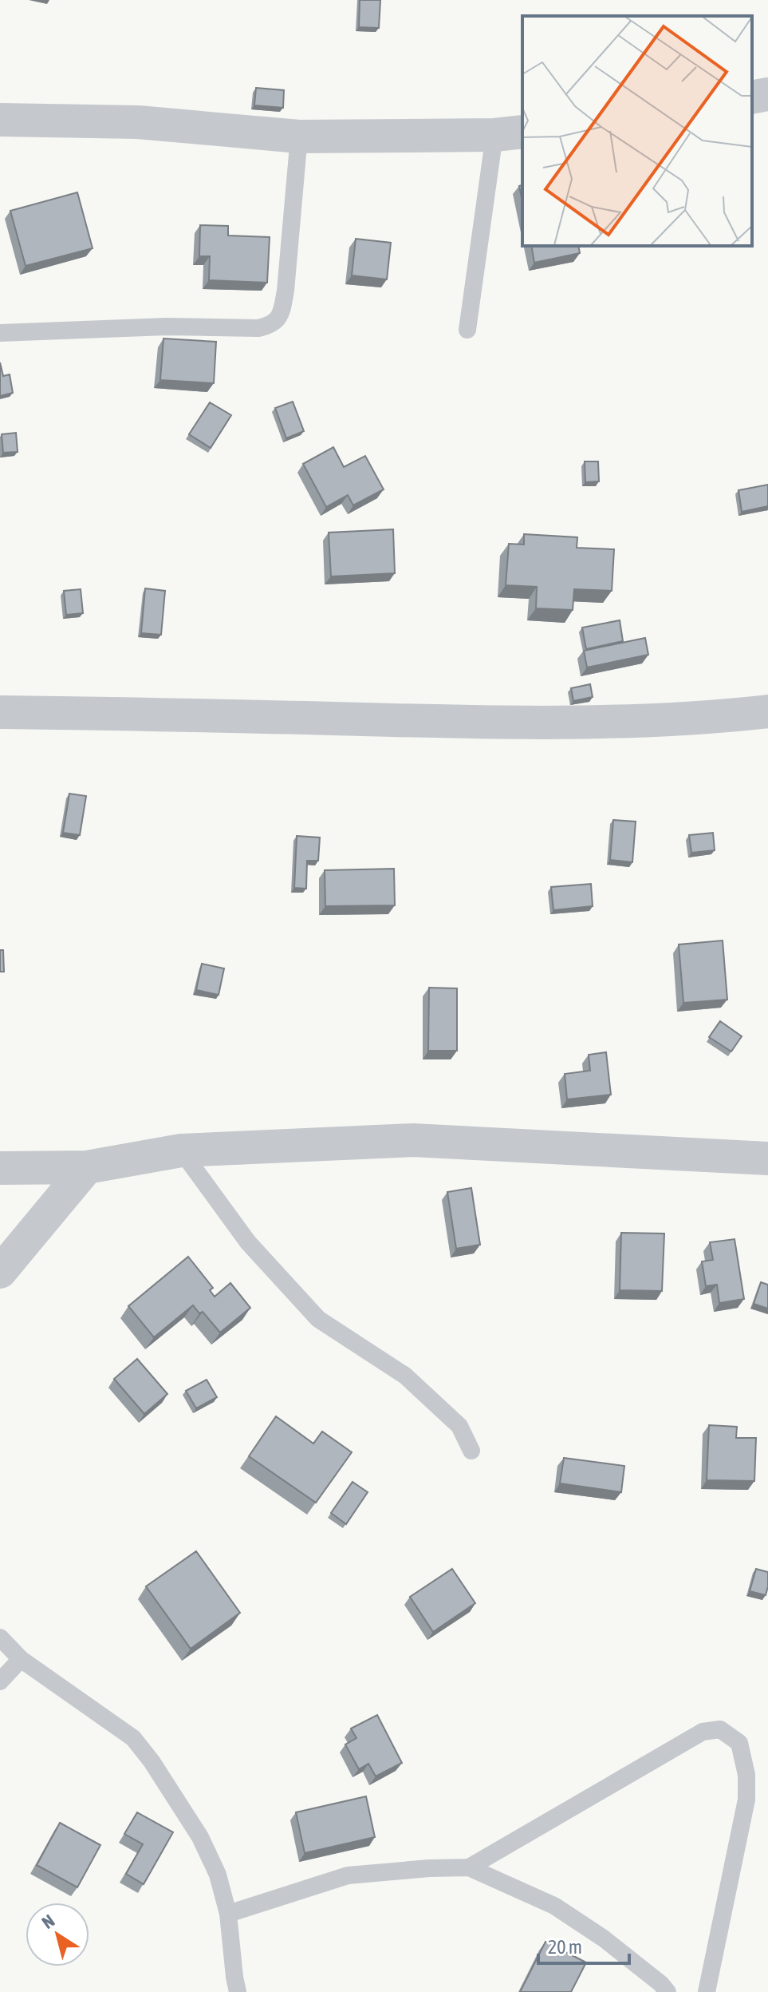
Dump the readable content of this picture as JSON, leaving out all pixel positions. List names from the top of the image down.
{
  "scale_bar": "20 m",
  "north": "top left"
}
